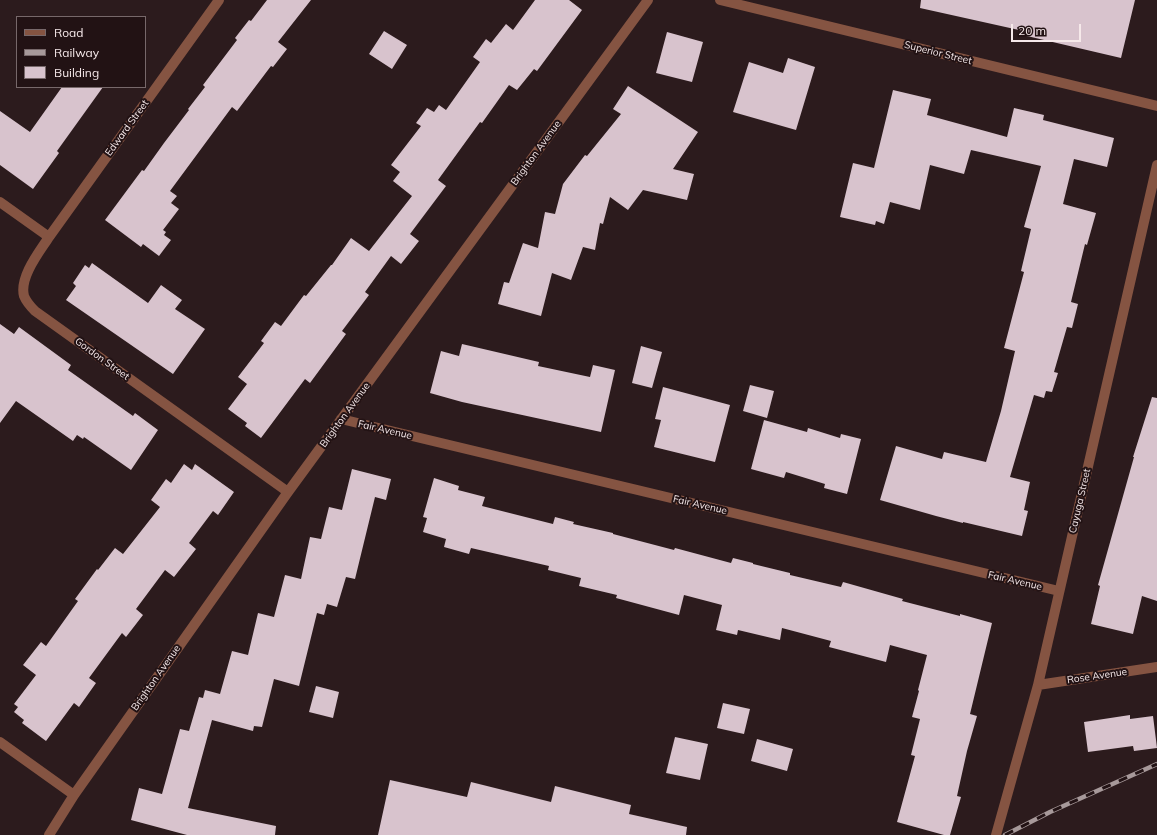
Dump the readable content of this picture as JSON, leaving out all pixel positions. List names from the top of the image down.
{
  "streets": {
    "street": [
      "Superior Street",
      "Edward Street",
      "Brighton Avenue",
      "Gordon Street",
      "Fair Avenue",
      "Cayuga Street",
      "Rose Avenue"
    ]
  },
  "crossings": [
    ["Edward Street", "Gordon Street"],
    ["Brighton Avenue", "Gordon Street"],
    ["Brighton Avenue", "Fair Avenue"],
    ["Fair Avenue", "Cayuga Street"],
    ["Cayuga Street", "Rose Avenue"]
  ],
  "legend": ["Road", "Railway", "Building"],
  "scale_bar": "20 m"
}
